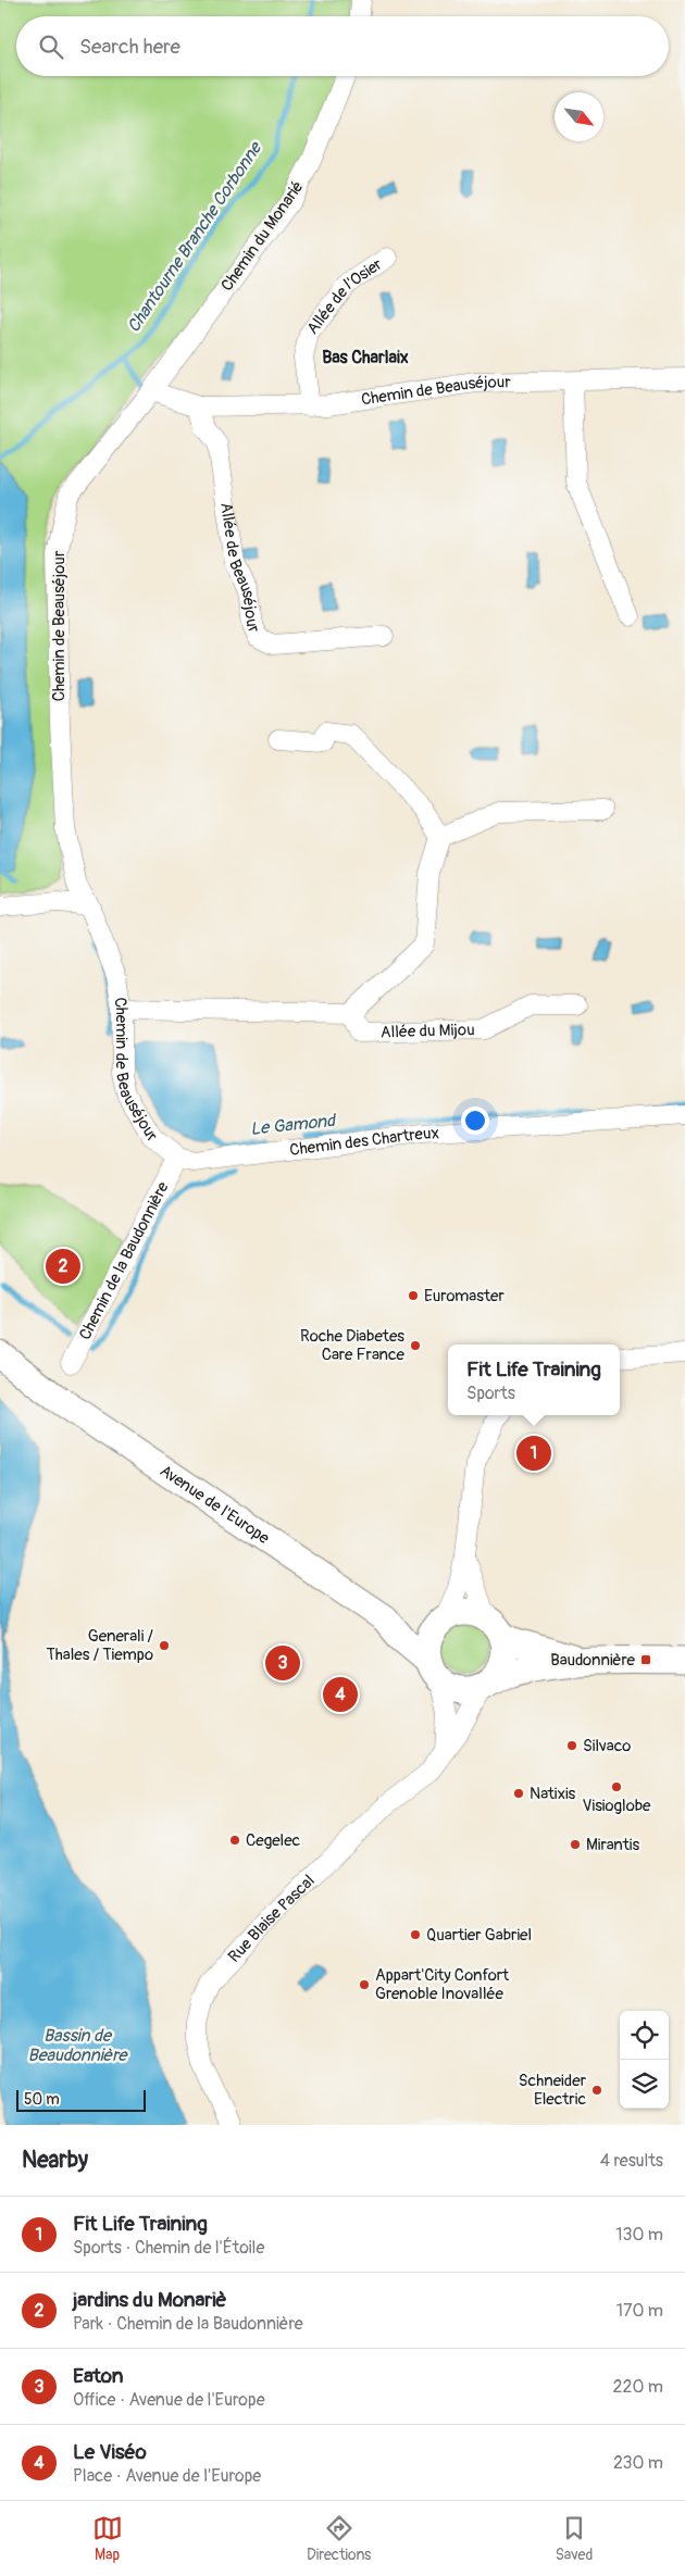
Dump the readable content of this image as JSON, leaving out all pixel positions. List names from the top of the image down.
{
  "streets": {
    "main road": ["Avenue de l'Europe"],
    "street": [
      "Chemin du Monarié",
      "Allée de l'Osier",
      "Chemin de Beauséjour",
      "Allée de Beauséjour",
      "Allée du Mijou",
      "Chemin des Chartreux",
      "Chemin de la Baudonnière",
      "Rue Blaise Pascal"
    ]
  },
  "crossings": [
    ["Chemin du Monarié", "Chemin de Beauséjour"],
    ["Allée de l'Osier", "Chemin de Beauséjour"],
    ["Chemin de Beauséjour", "Allée de Beauséjour"],
    ["Chemin de Beauséjour", "Chemin des Chartreux"],
    ["Chemin de Beauséjour", "Chemin de la Baudonnière"],
    ["Chemin des Chartreux", "Chemin de la Baudonnière"],
    ["Avenue de l'Europe", "Rue Blaise Pascal"]
  ],
  "districts": ["Bas Charlaix"],
  "water": ["Chantourne Branche Corbonne", "Le Gamond", "Bassin de Beaudonnière"],
  "places": {
    "other": [
      "Euromaster",
      "Roche Diabetes Care France",
      "Generali / Thales / Tiempo",
      "Silvaco",
      "Visioglobe",
      "Natixis",
      "Cegelec",
      "Mirantis",
      "Quartier Gabriel",
      "Appart'City Confort Grenoble Inovallée",
      "Schneider Electric"
    ],
    "transit": ["Baudonnière"]
  },
  "scale_bar": "50 m",
  "north": "bottom right",
  "page": {
    "search": "Search here",
    "pins": [
      "2",
      "1",
      "3",
      "4"
    ],
    "popup": ["Fit Life Training", "Sports"],
    "scale": "50 m",
    "heading": ["Nearby", "4 results"],
    "list": [
      {
        "mark": "1",
        "name": "Fit Life Training",
        "note": "Sports · Chemin de l'Étoile",
        "value": "130 m"
      },
      {
        "mark": "2",
        "name": "jardins du Monariè",
        "note": "Park · Chemin de la Baudonnière",
        "value": "170 m"
      },
      {
        "mark": "3",
        "name": "Eaton",
        "note": "Office · Avenue de l'Europe",
        "value": "220 m"
      },
      {
        "mark": "4",
        "name": "Le Viséo",
        "note": "Place · Avenue de l'Europe",
        "value": "230 m"
      }
    ],
    "nav": ["Map", "Directions", "Saved"]
  }
}
